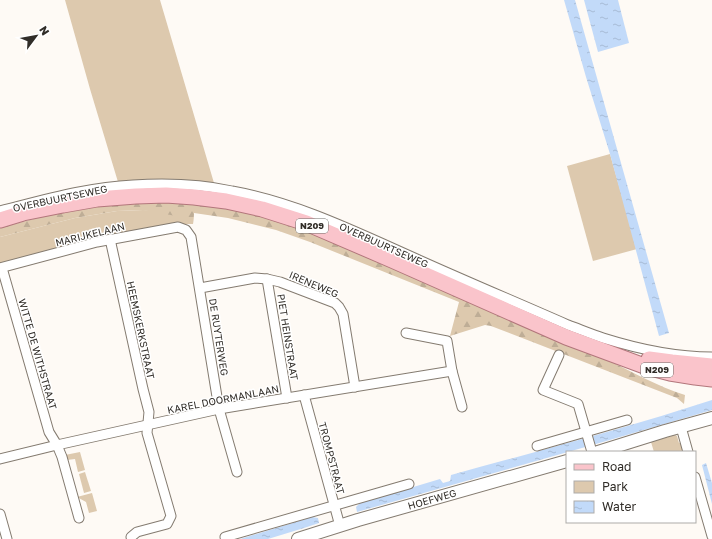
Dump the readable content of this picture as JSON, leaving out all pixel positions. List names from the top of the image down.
{
  "streets": {
    "main road": ["OVERBUURTSEWEG", "N209"],
    "street": [
      "MARIJKELAAN",
      "IRENEWEG",
      "HEEMSKERKSTRAAT",
      "DE RUYTERWEG",
      "PIET HEINSTRAAT",
      "WITTE DE WITHSTRAAT",
      "KAREL DOORMANLAAN",
      "TROMPSTRAAT",
      "HOEFWEG"
    ]
  },
  "crossings": [
    ["MARIJKELAAN", "HEEMSKERKSTRAAT"],
    ["MARIJKELAAN", "DE RUYTERWEG"],
    ["MARIJKELAAN", "WITTE DE WITHSTRAAT"],
    ["IRENEWEG", "DE RUYTERWEG"],
    ["IRENEWEG", "PIET HEINSTRAAT"],
    ["IRENEWEG", "KAREL DOORMANLAAN"],
    ["HEEMSKERKSTRAAT", "KAREL DOORMANLAAN"],
    ["DE RUYTERWEG", "KAREL DOORMANLAAN"],
    ["PIET HEINSTRAAT", "KAREL DOORMANLAAN"],
    ["WITTE DE WITHSTRAAT", "KAREL DOORMANLAAN"],
    ["KAREL DOORMANLAAN", "TROMPSTRAAT"],
    ["TROMPSTRAAT", "HOEFWEG"]
  ],
  "legend": ["Road", "Park", "Water"],
  "north": "top right"
}
